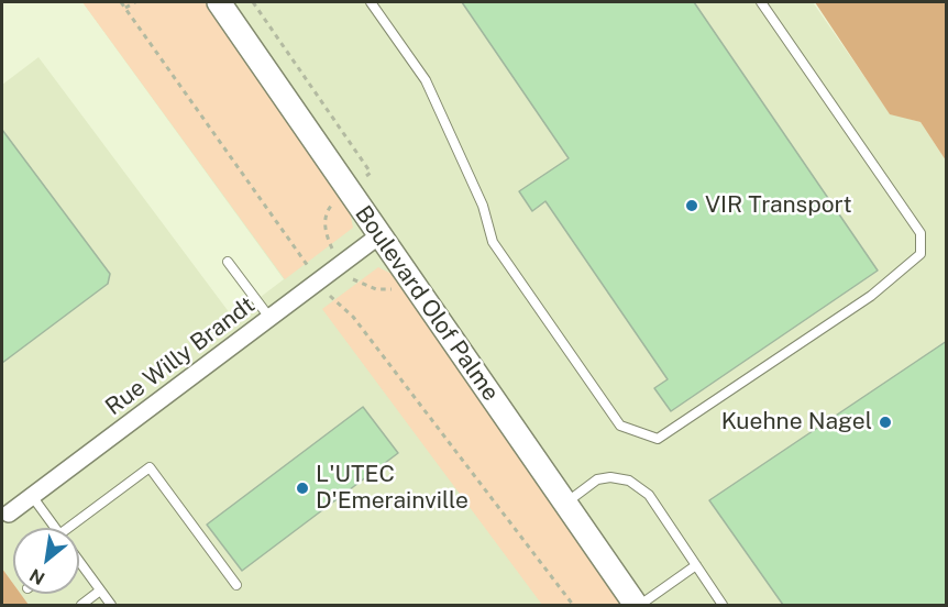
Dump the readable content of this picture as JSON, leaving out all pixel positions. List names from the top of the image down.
{
  "streets": {
    "street": ["Boulevard Olof Palme", "Rue Willy Brandt"]
  },
  "crossings": [
    ["Boulevard Olof Palme", "Rue Willy Brandt"]
  ],
  "places": ["VIR Transport", "Kuehne Nagel", "L'UTEC D'Emerainville"],
  "north": "bottom left"
}
